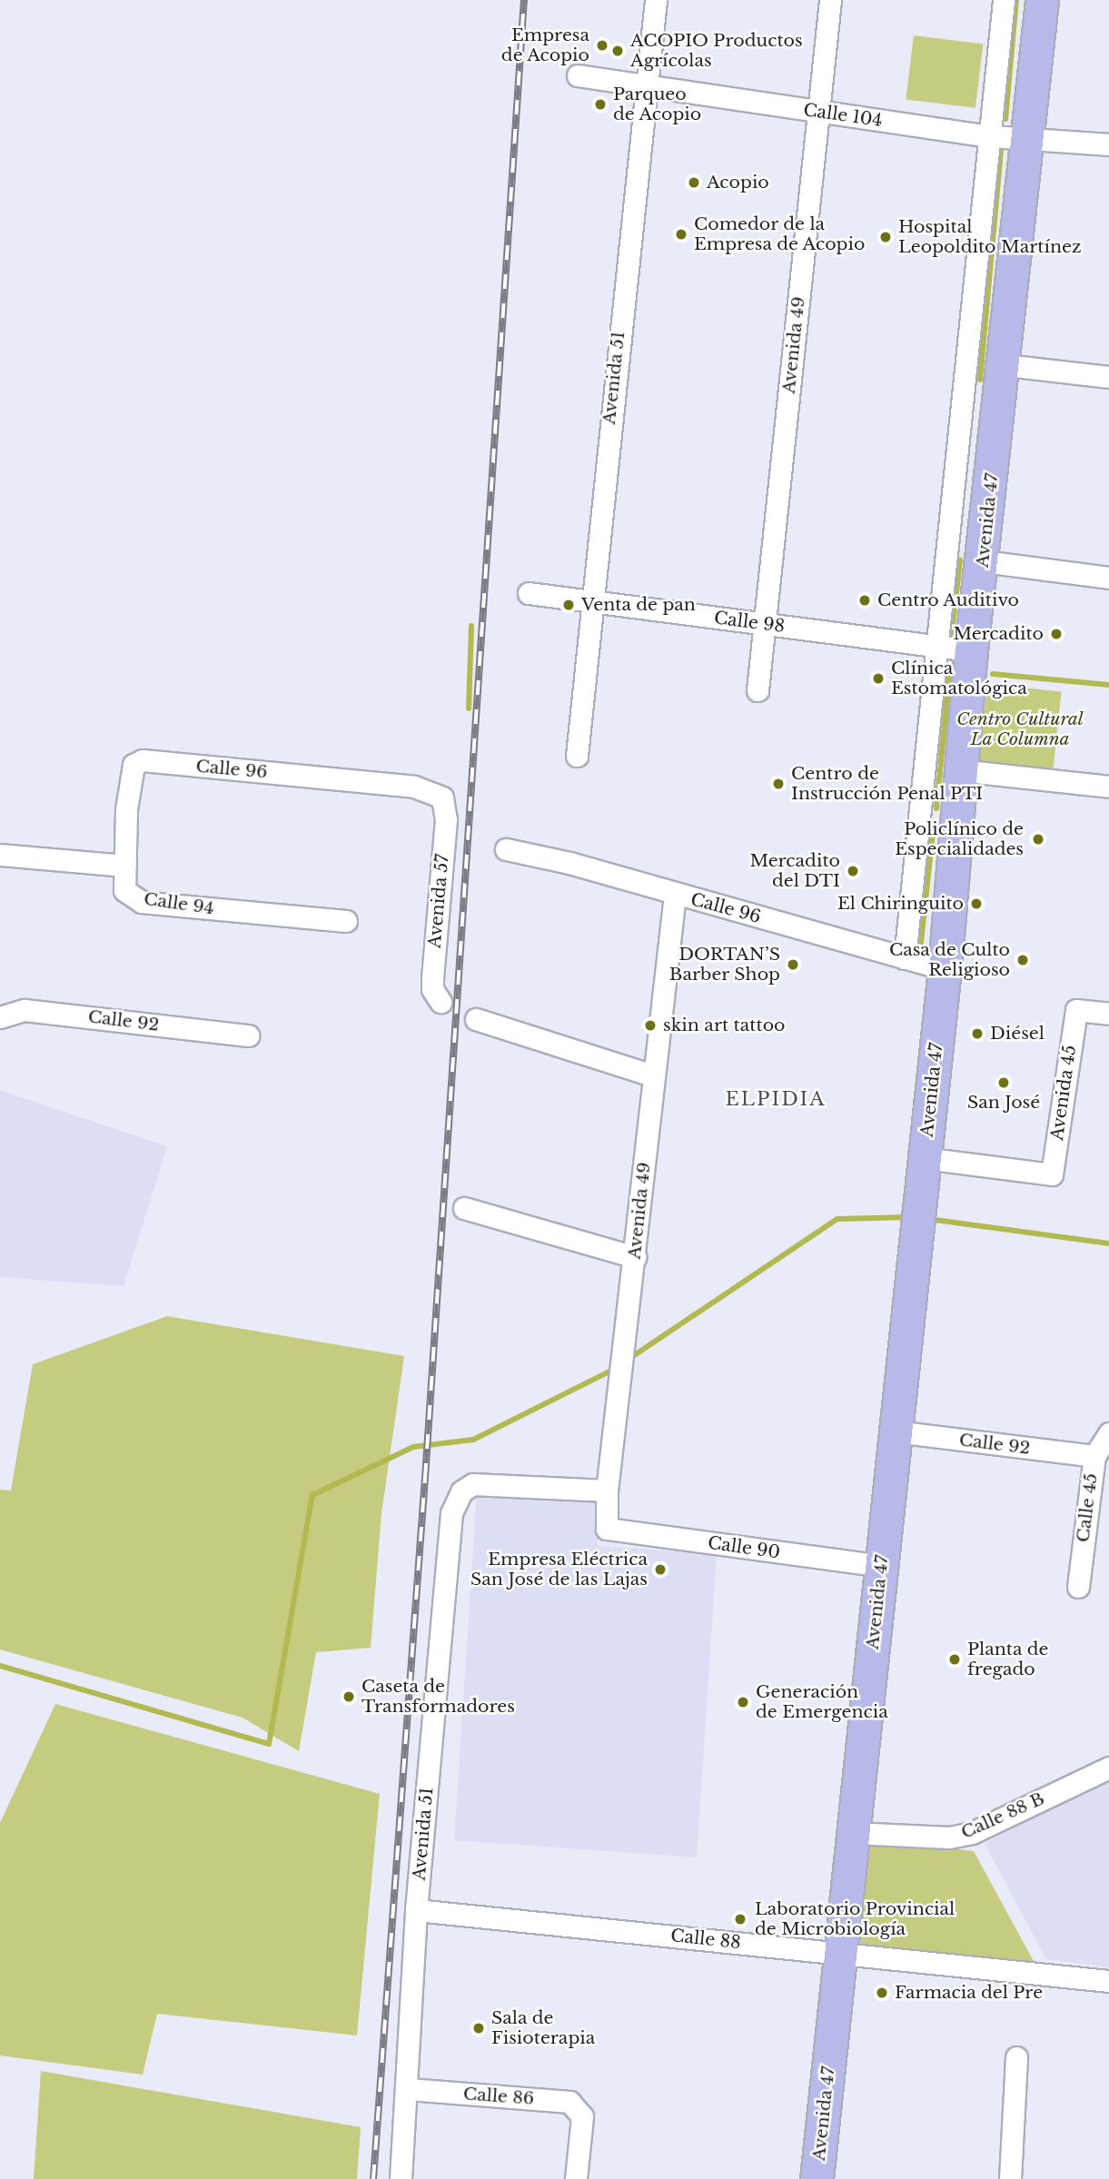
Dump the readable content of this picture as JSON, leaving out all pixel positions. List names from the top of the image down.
{
  "streets": {
    "main road": ["Avenida 47"],
    "street": [
      "Calle 104",
      "Avenida 49",
      "Avenida 51",
      "Calle 98",
      "Calle 96",
      "Avenida 57",
      "Calle 94",
      "Calle 92",
      "Avenida 45",
      "Calle 45",
      "Calle 90",
      "Calle 88 B",
      "Calle 88",
      "Calle 86"
    ]
  },
  "crossings": [
    ["Calle 104", "Avenida 49"],
    ["Calle 104", "Avenida 51"],
    ["Calle 104", "Avenida 47"],
    ["Avenida 49", "Avenida 51"],
    ["Avenida 49", "Calle 98"],
    ["Avenida 49", "Calle 96"],
    ["Avenida 49", "Calle 90"],
    ["Avenida 51", "Calle 98"],
    ["Avenida 51", "Calle 88"],
    ["Avenida 51", "Calle 86"],
    ["Avenida 47", "Calle 98"],
    ["Avenida 47", "Calle 96"],
    ["Avenida 47", "Calle 92"],
    ["Avenida 47", "Avenida 45"],
    ["Avenida 47", "Calle 90"],
    ["Avenida 47", "Calle 88 B"],
    ["Avenida 47", "Calle 88"],
    ["Calle 96", "Avenida 57"],
    ["Calle 96", "Calle 94"],
    ["Calle 92", "Calle 45"]
  ],
  "districts": ["ELPIDIA"],
  "parks": ["Centro Cultural La Columna"],
  "places": [
    "Empresa de Acopio",
    "ACOPIO Productos Agrícolas",
    "Parqueo de Acopio",
    "Acopio",
    "Comedor de la Empresa de Acopio",
    "Hospital Leopoldito Martínez",
    "Centro Auditivo",
    "Venta de pan",
    "Mercadito",
    "Clínica Estomatológica",
    "Centro de Instrucción Penal PTI",
    "Policlínico de Especialidades",
    "Mercadito del DTI",
    "El Chiringuito",
    "Casa de Culto Religioso",
    "DORTAN’S Barber Shop",
    "skin art tattoo",
    "Diésel",
    "San José",
    "Empresa Eléctrica San José de las Lajas",
    "Planta de fregado",
    "Caseta de Transformadores",
    "Generación de Emergencia",
    "Laboratorio Provincial de Microbiología",
    "Farmacia del Pre",
    "Sala de Fisioterapia"
  ]
}
